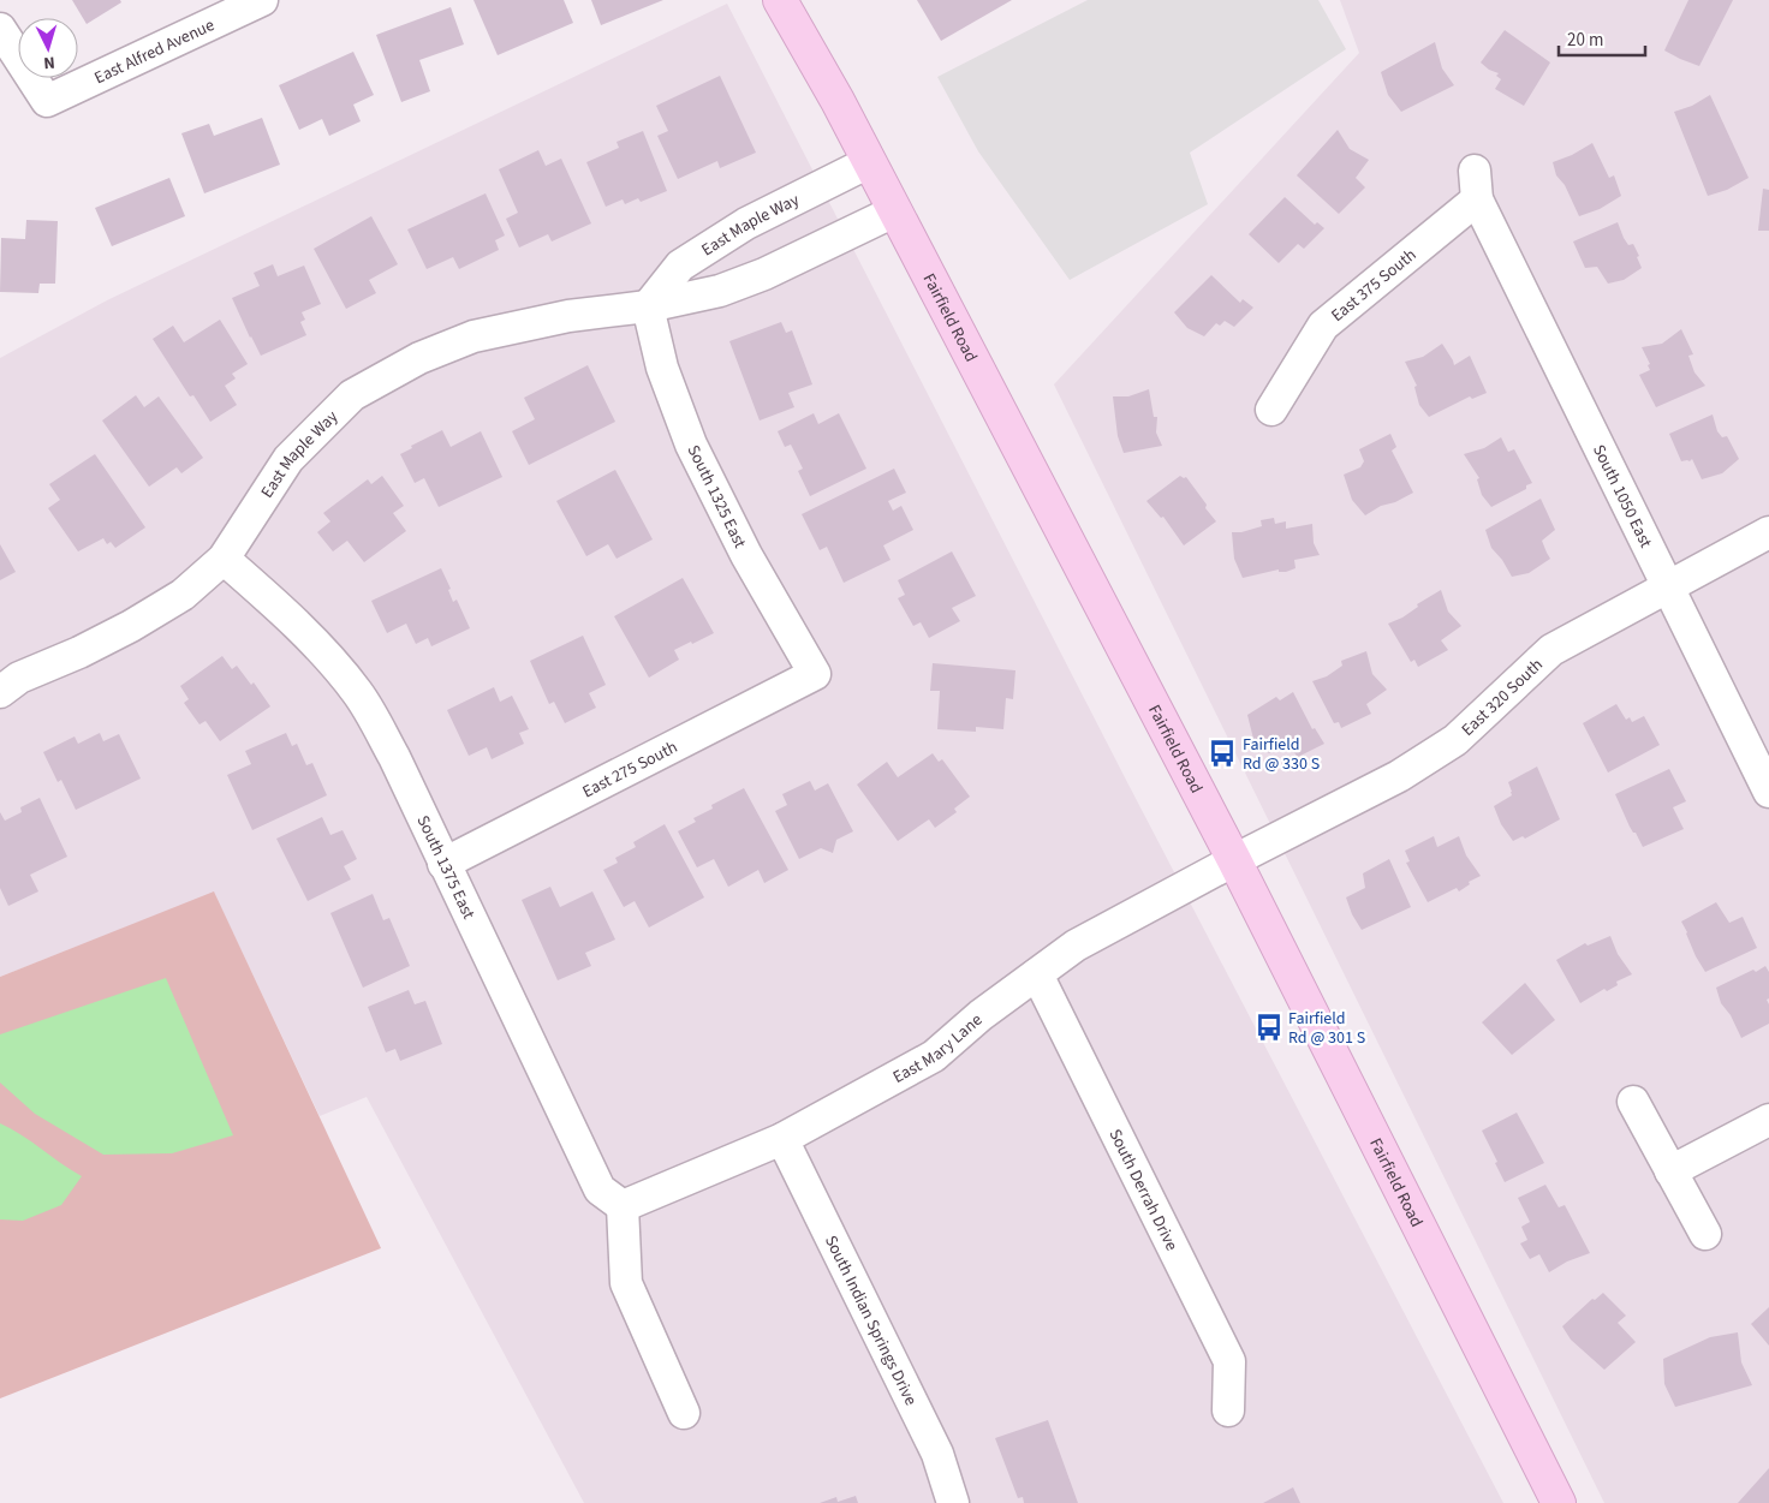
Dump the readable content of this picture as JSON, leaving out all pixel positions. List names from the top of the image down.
{
  "streets": {
    "street": [
      "East Alfred Avenue",
      "East Maple Way",
      "East 375 South",
      "Fairfield Road",
      "South 1050 East",
      "South 1325 East",
      "East 320 South",
      "East 275 South",
      "South 1375 East",
      "East Mary Lane",
      "South Derrah Drive",
      "South Indian Springs Drive"
    ]
  },
  "crossings": [
    ["East Maple Way", "Fairfield Road"],
    ["East Maple Way", "South 1325 East"],
    ["East Maple Way", "South 1375 East"],
    ["East 375 South", "South 1050 East"],
    ["Fairfield Road", "East 320 South"],
    ["Fairfield Road", "East Mary Lane"],
    ["South 1050 East", "East 320 South"],
    ["South 1325 East", "East 275 South"],
    ["East 320 South", "East Mary Lane"],
    ["East 275 South", "South 1375 East"],
    ["South 1375 East", "East Mary Lane"],
    ["East Mary Lane", "South Derrah Drive"],
    ["East Mary Lane", "South Indian Springs Drive"]
  ],
  "places": {
    "bus stop": ["Fairfield Rd @ 330 S", "Fairfield Rd @ 301 S"]
  },
  "scale_bar": "20 m",
  "north": "bottom"
}
